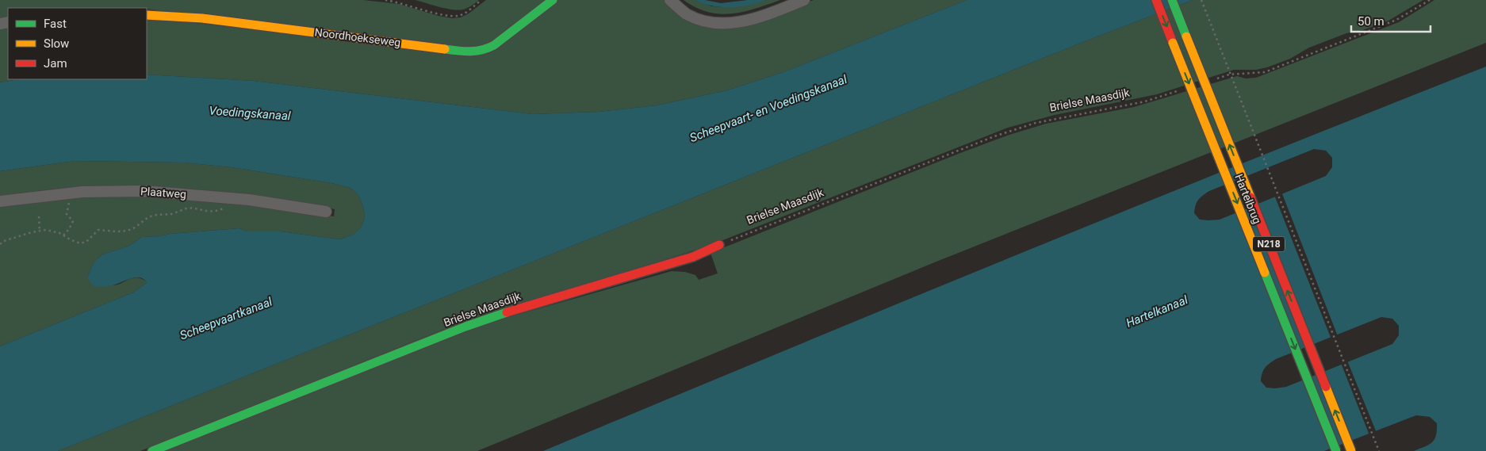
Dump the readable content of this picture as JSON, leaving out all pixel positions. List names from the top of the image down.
{
  "streets": {
    "street": [
      "Noordhoekseweg",
      "Brielse Maasdijk",
      "Plaatweg",
      "Hartelbrug",
      "N218"
    ]
  },
  "water": [
    "Scheepvaart- en Voedingskanaal",
    "Voedingskanaal",
    "Hartelkanaal",
    "Scheepvaartkanaal"
  ],
  "legend": ["Fast", "Slow", "Jam"],
  "scale_bar": "50 m"
}
